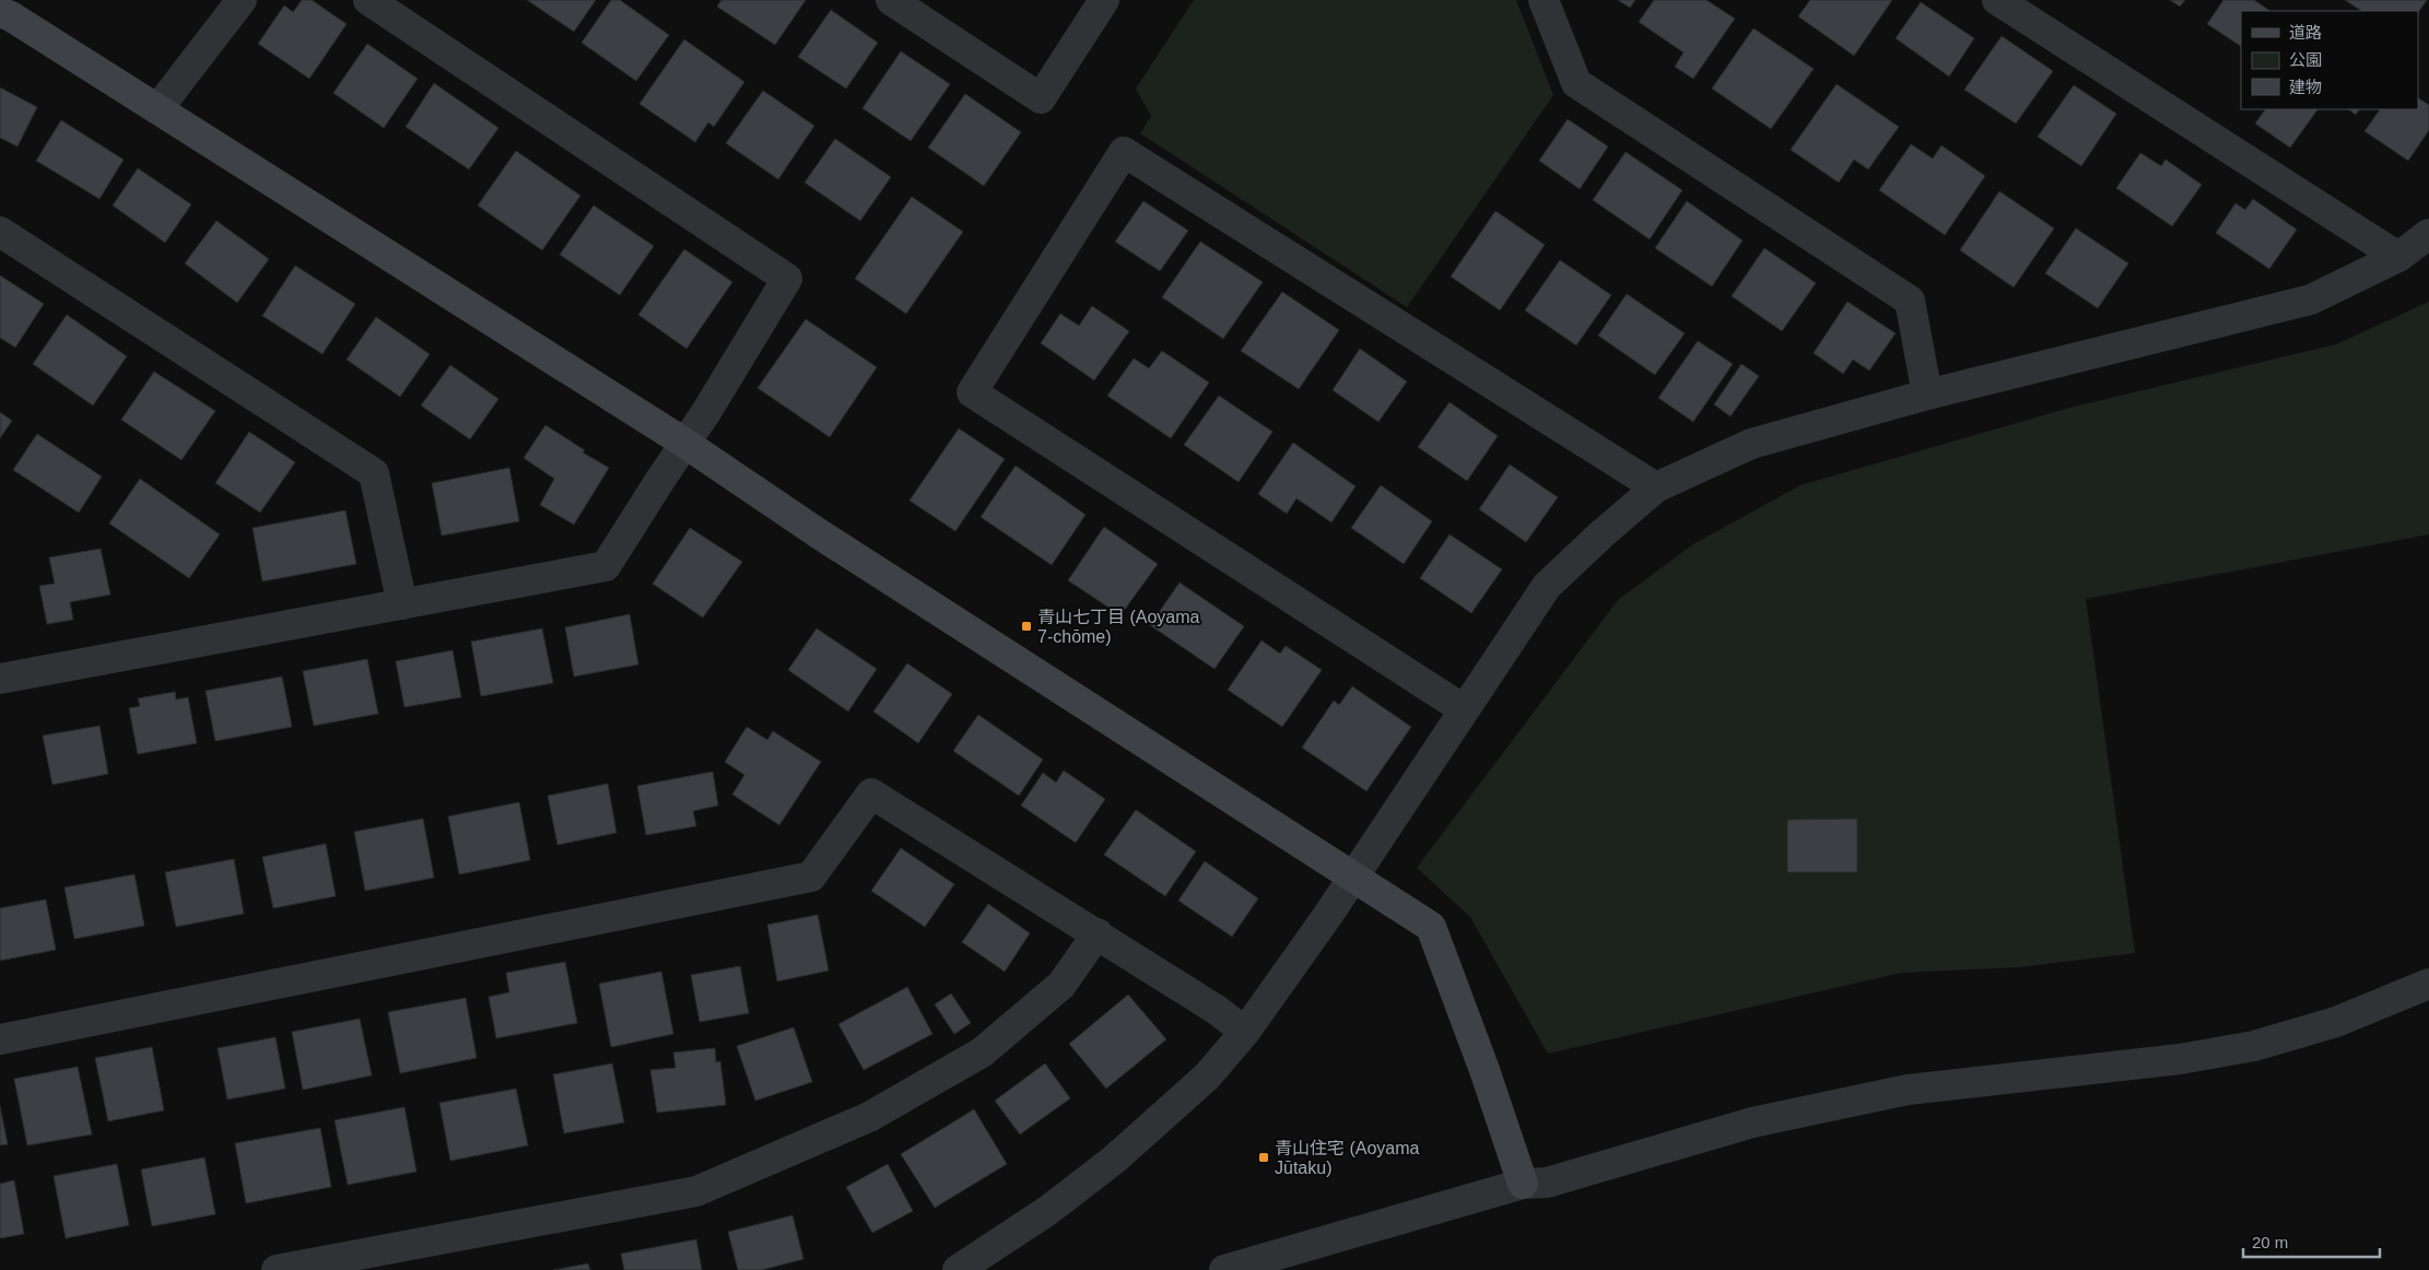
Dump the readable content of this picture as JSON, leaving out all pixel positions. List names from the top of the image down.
{
  "places": {
    "transit": ["青山七丁目 (Aoyama 7-chōme)", "青山住宅 (Aoyama Jūtaku)"]
  },
  "legend": ["道路", "公園", "建物"],
  "scale_bar": "20 m"
}
